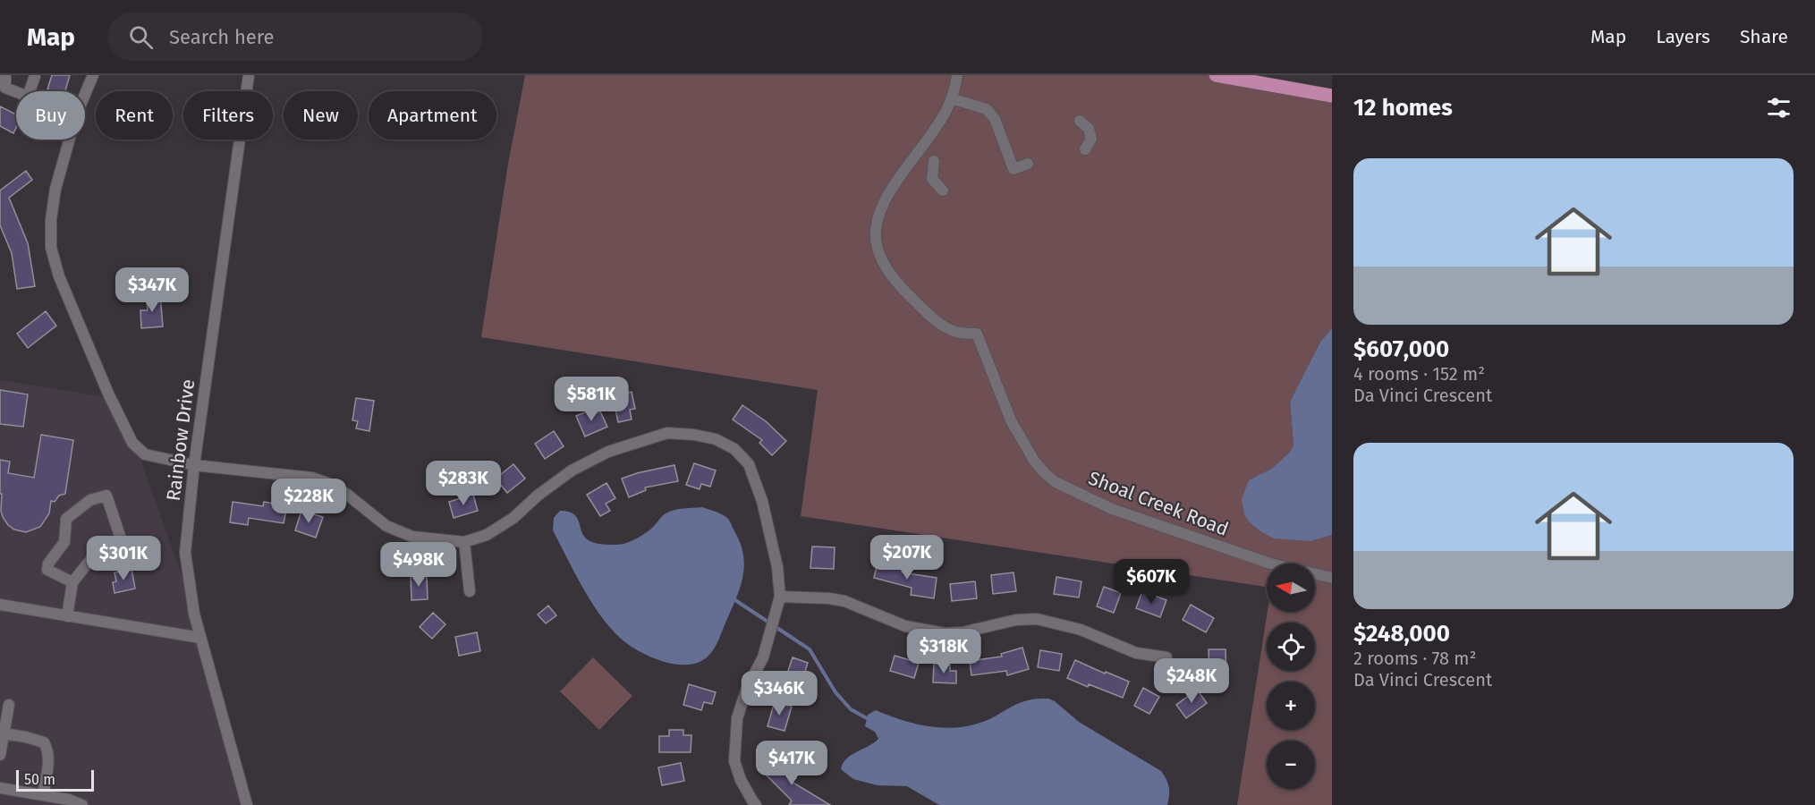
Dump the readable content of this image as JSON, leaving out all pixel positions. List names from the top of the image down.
{
  "streets": {
    "street": ["Rainbow Drive", "Shoal Creek Road"]
  },
  "scale_bar": "50 m",
  "north": "left",
  "page": {
    "header": "Map",
    "search": "Search here",
    "nav": ["Map", "Layers", "Share"],
    "heading": "12 homes",
    "chip": [
      "Buy",
      "Rent",
      "Filters",
      "New",
      "Apartment"
    ],
    "list": [
      {
        "name": "$607,000",
        "note": "4 rooms · 152 m² · Da Vinci Crescent"
      },
      {
        "name": "$248,000",
        "note": "2 rooms · 78 m² · Da Vinci Crescent"
      }
    ],
    "price": [
      "$347K",
      "$581K",
      "$283K",
      "$228K",
      "$207K",
      "$301K",
      "$498K",
      "$607K",
      "$318K",
      "$248K",
      "$346K",
      "$417K"
    ],
    "map_buttons": ["+", "−"],
    "scale": "50 m"
  }
}
